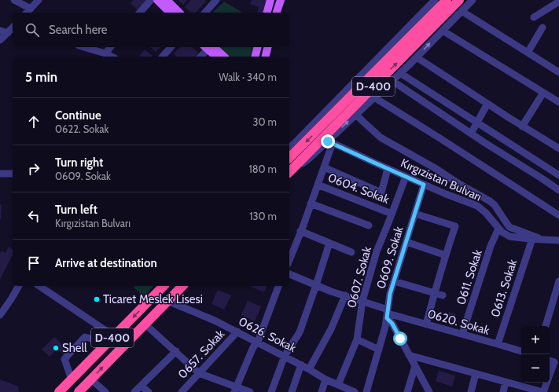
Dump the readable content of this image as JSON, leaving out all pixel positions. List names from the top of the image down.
{
  "streets": {
    "highway": ["D-400"],
    "street": [
      "Kırgızistan Bulvarı",
      "0604. Sokak",
      "0609. Sokak",
      "0607. Sokak",
      "0611. Sokak",
      "0613. Sokak",
      "0620. Sokak",
      "0626. Sokak",
      "0657. Sokak"
    ]
  },
  "crossings": [
    ["D-400", "0626. Sokak"],
    ["Kırgızistan Bulvarı", "0609. Sokak"],
    ["Kırgızistan Bulvarı", "0607. Sokak"],
    ["Kırgızistan Bulvarı", "0611. Sokak"],
    ["Kırgızistan Bulvarı", "0613. Sokak"],
    ["0604. Sokak", "0607. Sokak"],
    ["0609. Sokak", "0620. Sokak"],
    ["0607. Sokak", "0620. Sokak"],
    ["0607. Sokak", "0626. Sokak"],
    ["0611. Sokak", "0620. Sokak"],
    ["0613. Sokak", "0620. Sokak"],
    ["0626. Sokak", "0657. Sokak"]
  ],
  "places": ["Ticaret Meslek Lisesi", "Shell"],
  "page": {
    "search": "Search here",
    "heading": ["5 min", "Walk · 340 m"],
    "list": [
      ["Continue", "0622. Sokak", "30 m"],
      ["Turn right", "0609. Sokak", "180 m"],
      ["Turn left", "Kırgızistan Bulvarı", "130 m"],
      "Arrive at destination"
    ],
    "map_buttons": ["+", "−"]
  }
}
